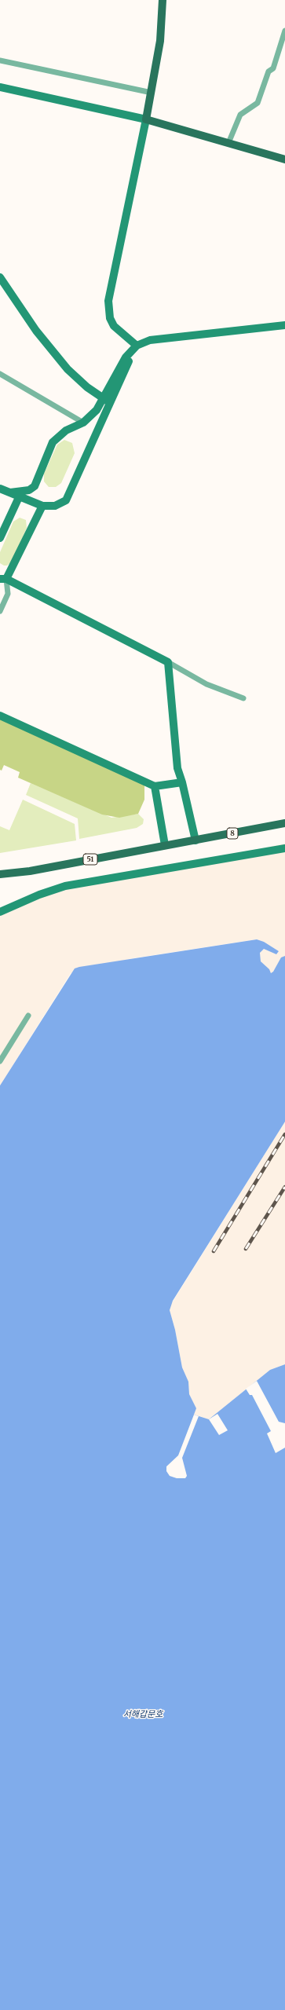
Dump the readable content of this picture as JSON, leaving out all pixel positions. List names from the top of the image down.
{
  "streets": {
    "main road": ["8", "51"]
  },
  "crossings": [
    ["8", "51"]
  ],
  "water": ["서해갑문호"]
}
